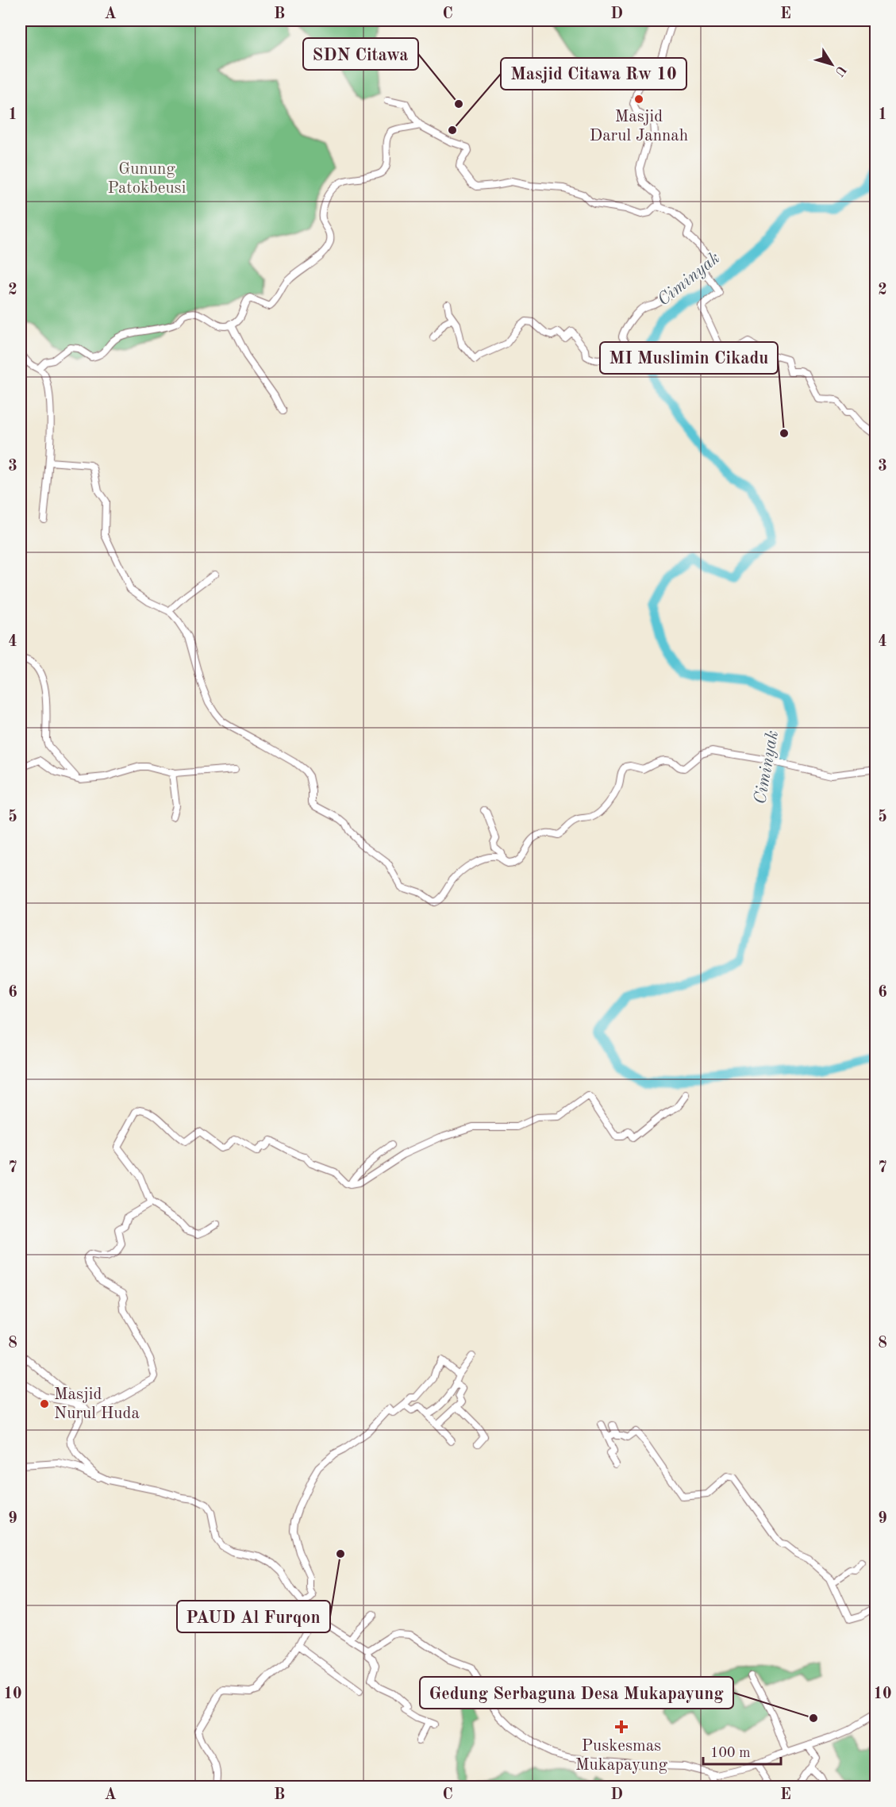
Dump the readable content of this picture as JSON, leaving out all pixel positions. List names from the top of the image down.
{
  "water": ["Ciminyak"],
  "parks": ["Gunung Patokbeusi"],
  "places": {
    "other": [
      "Masjid Darul Jannah",
      "SDN Citawa",
      "Masjid Citawa Rw 10",
      "MI Muslimin Cikadu",
      "Masjid Nurul Huda",
      "PAUD Al Furqon",
      "Gedung Serbaguna Desa Mukapayung"
    ],
    "health": ["Puskesmas Mukapayung"]
  },
  "scale_bar": "100 m",
  "north": "bottom right",
  "grid": {
    "columns": [
      "A",
      "B",
      "C",
      "D",
      "E"
    ],
    "rows": [
      "1",
      "2",
      "3",
      "4",
      "5",
      "6",
      "7",
      "8",
      "9",
      "10"
    ]
  }
}
